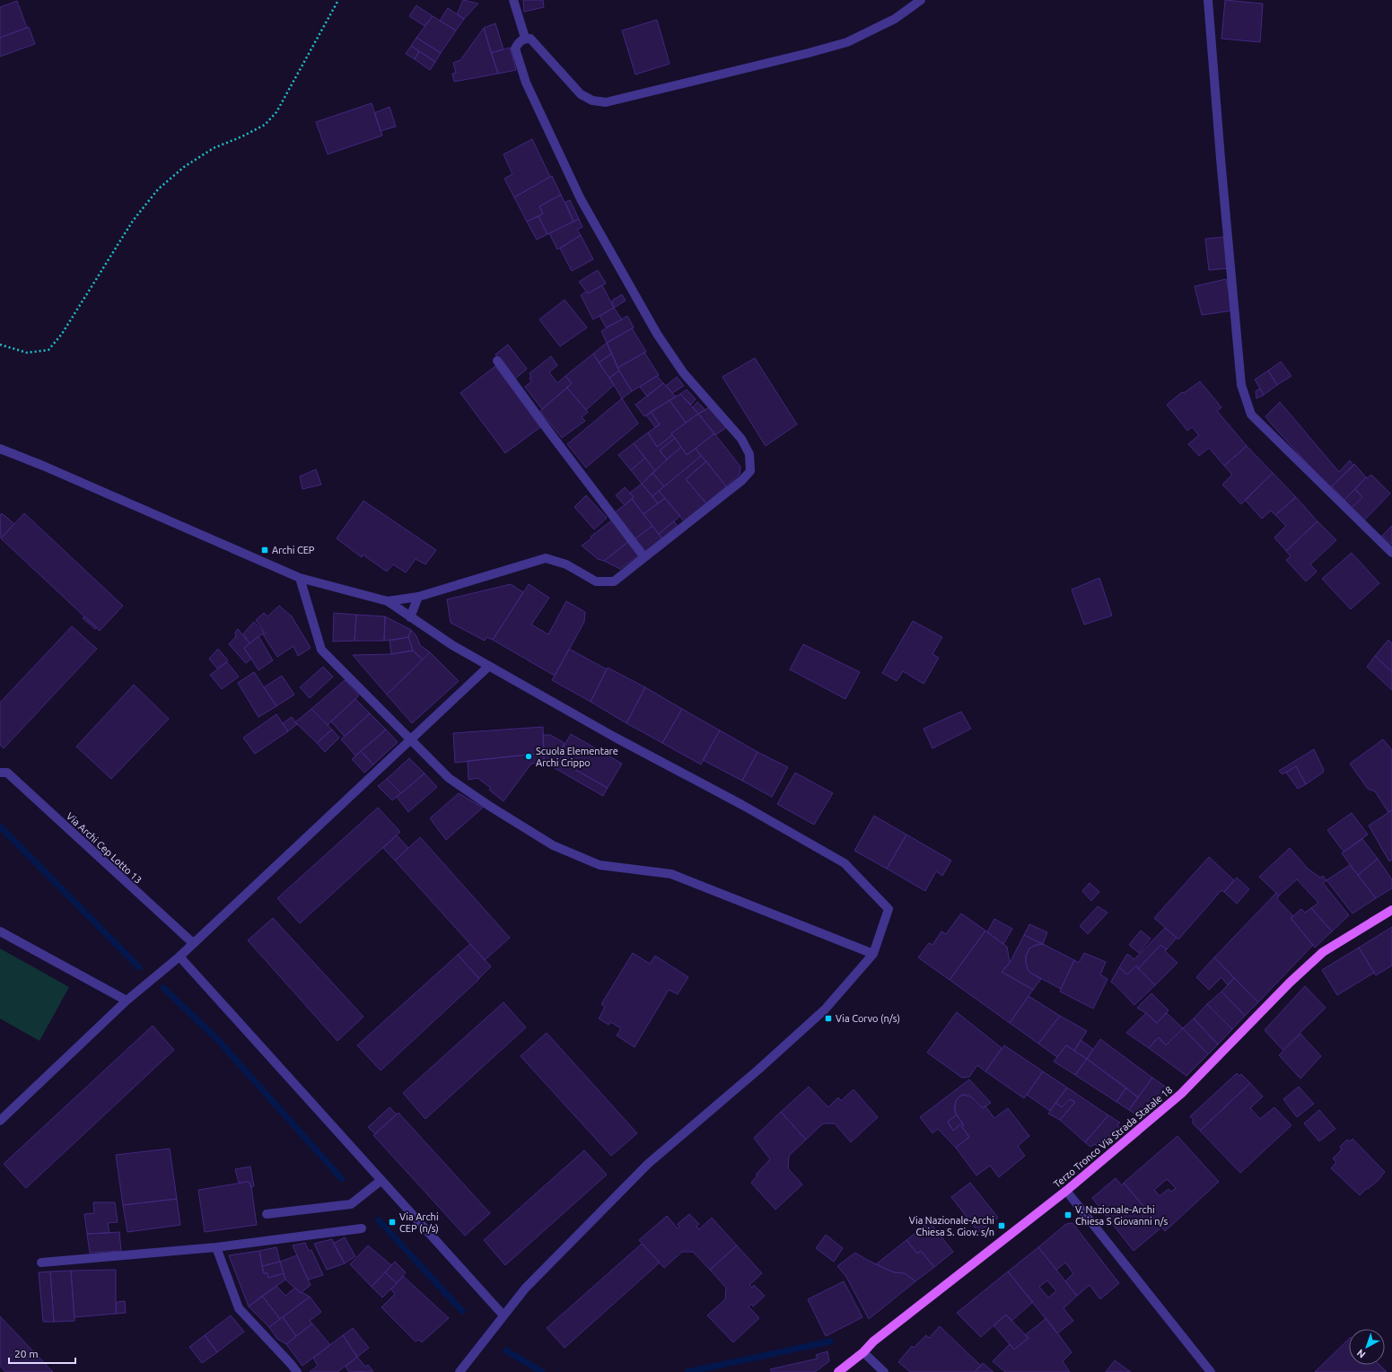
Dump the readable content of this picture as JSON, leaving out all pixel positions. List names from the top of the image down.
{
  "streets": {
    "main road": ["Terzo Tronco Via Strada Statale 18"],
    "street": ["Via Archi Cep Lotto 13"]
  },
  "places": {
    "transit": [
      "Archi CEP",
      "Via Corvo (n/s)",
      "V. Nazionale-Archi Chiesa S Giovanni n/s",
      "Via Archi CEP (n/s)",
      "Via Nazionale-Archi Chiesa S. Giov. s/n"
    ],
    "other": ["Scuola Elementare Archi Crippo"]
  },
  "scale_bar": "20 m",
  "north": "bottom left"
}
